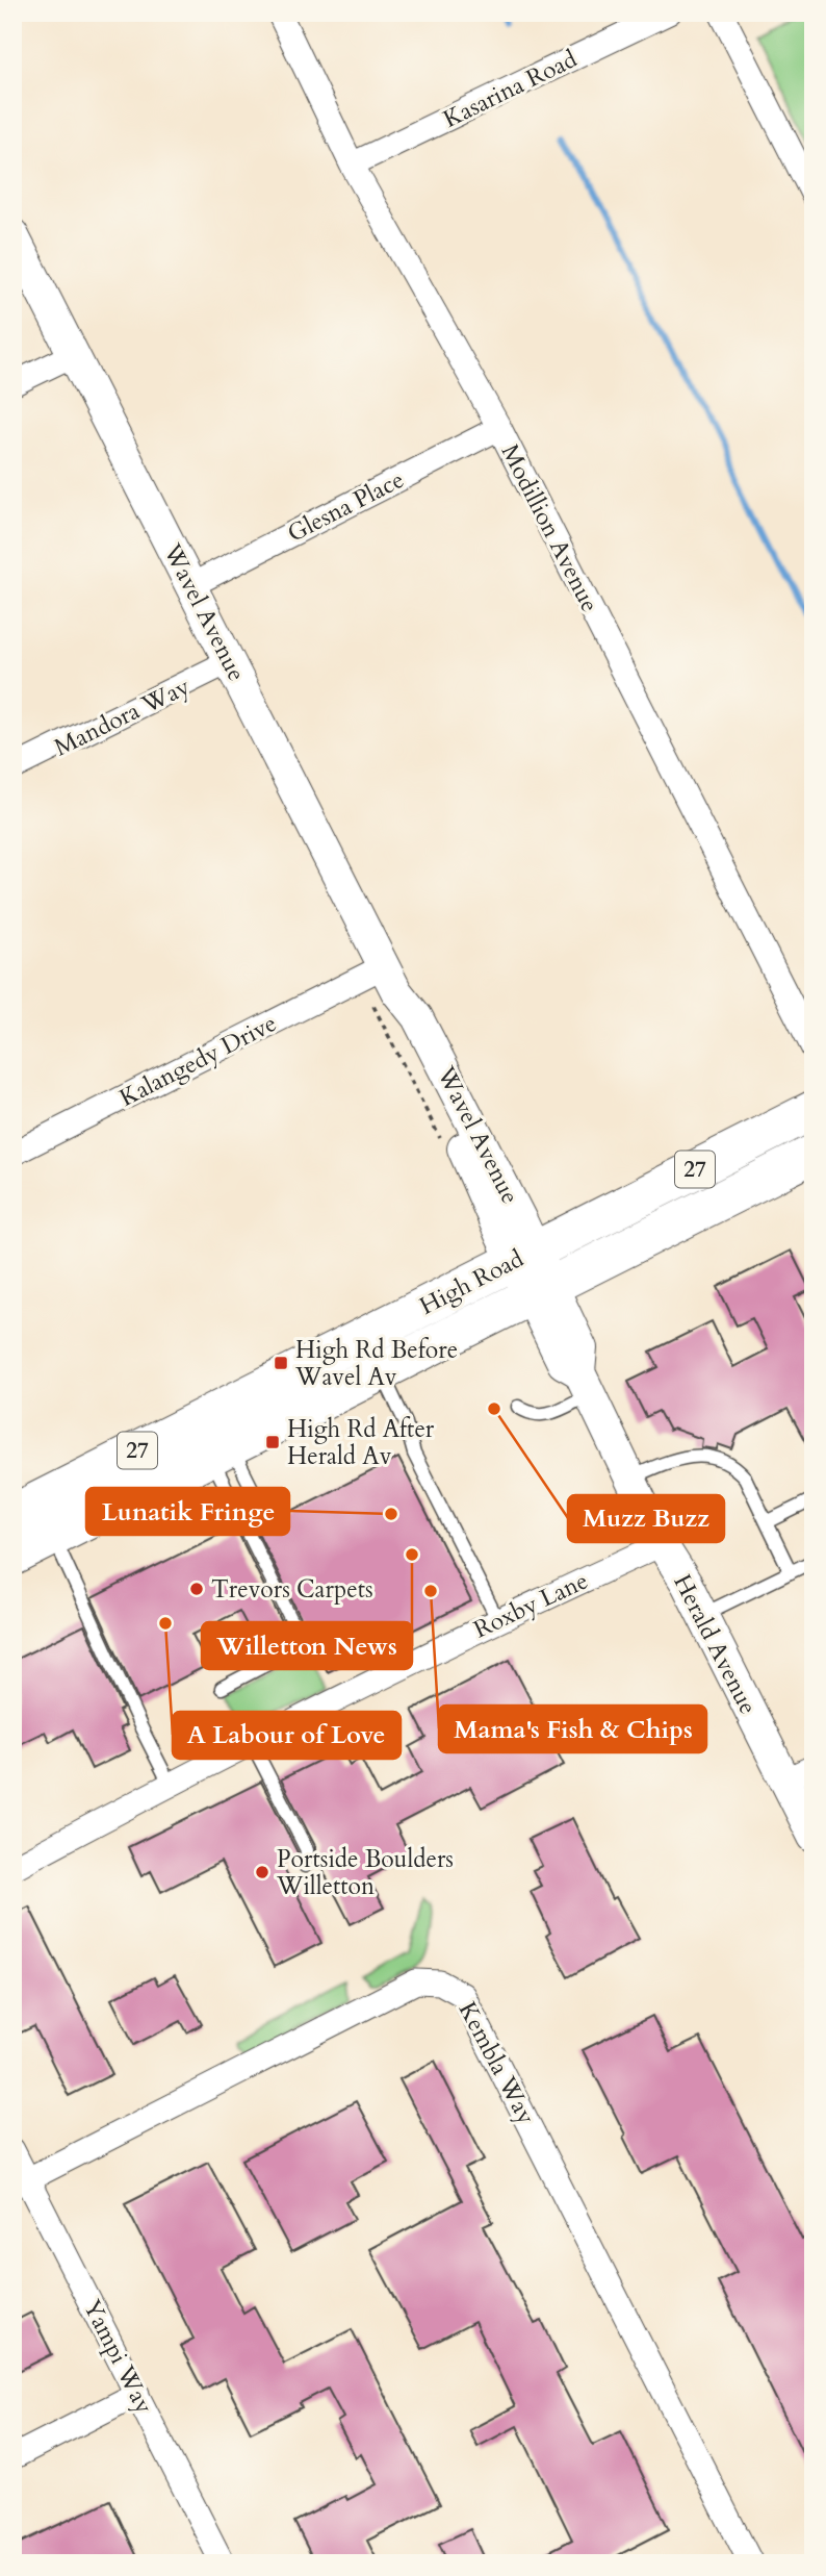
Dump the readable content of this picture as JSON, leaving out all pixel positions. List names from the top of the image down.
{
  "streets": {
    "main road": ["27", "High Road"],
    "street": [
      "Kasarina Road",
      "Glesna Place",
      "Modillion Avenue",
      "Wavel Avenue",
      "Mandora Way",
      "Kalangedy Drive",
      "Roxby Lane",
      "Herald Avenue",
      "Kembla Way",
      "Yampi Way"
    ]
  },
  "crossings": [
    ["Kasarina Road", "Modillion Avenue"],
    ["Glesna Place", "Modillion Avenue"],
    ["Glesna Place", "Wavel Avenue"],
    ["Wavel Avenue", "Mandora Way"],
    ["Wavel Avenue", "Kalangedy Drive"],
    ["Wavel Avenue", "High Road"],
    ["Wavel Avenue", "Herald Avenue"],
    ["High Road", "Herald Avenue"],
    ["Roxby Lane", "Herald Avenue"],
    ["Kembla Way", "Yampi Way"]
  ],
  "places": {
    "transit": ["High Rd Before Wavel Av", "High Rd After Herald Av"],
    "other": [
      "Muzz Buzz",
      "Lunatik Fringe",
      "Willetton News",
      "Trevors Carpets",
      "Mama's Fish & Chips",
      "A Labour of Love",
      "Portside Boulders Willetton"
    ]
  }
}
